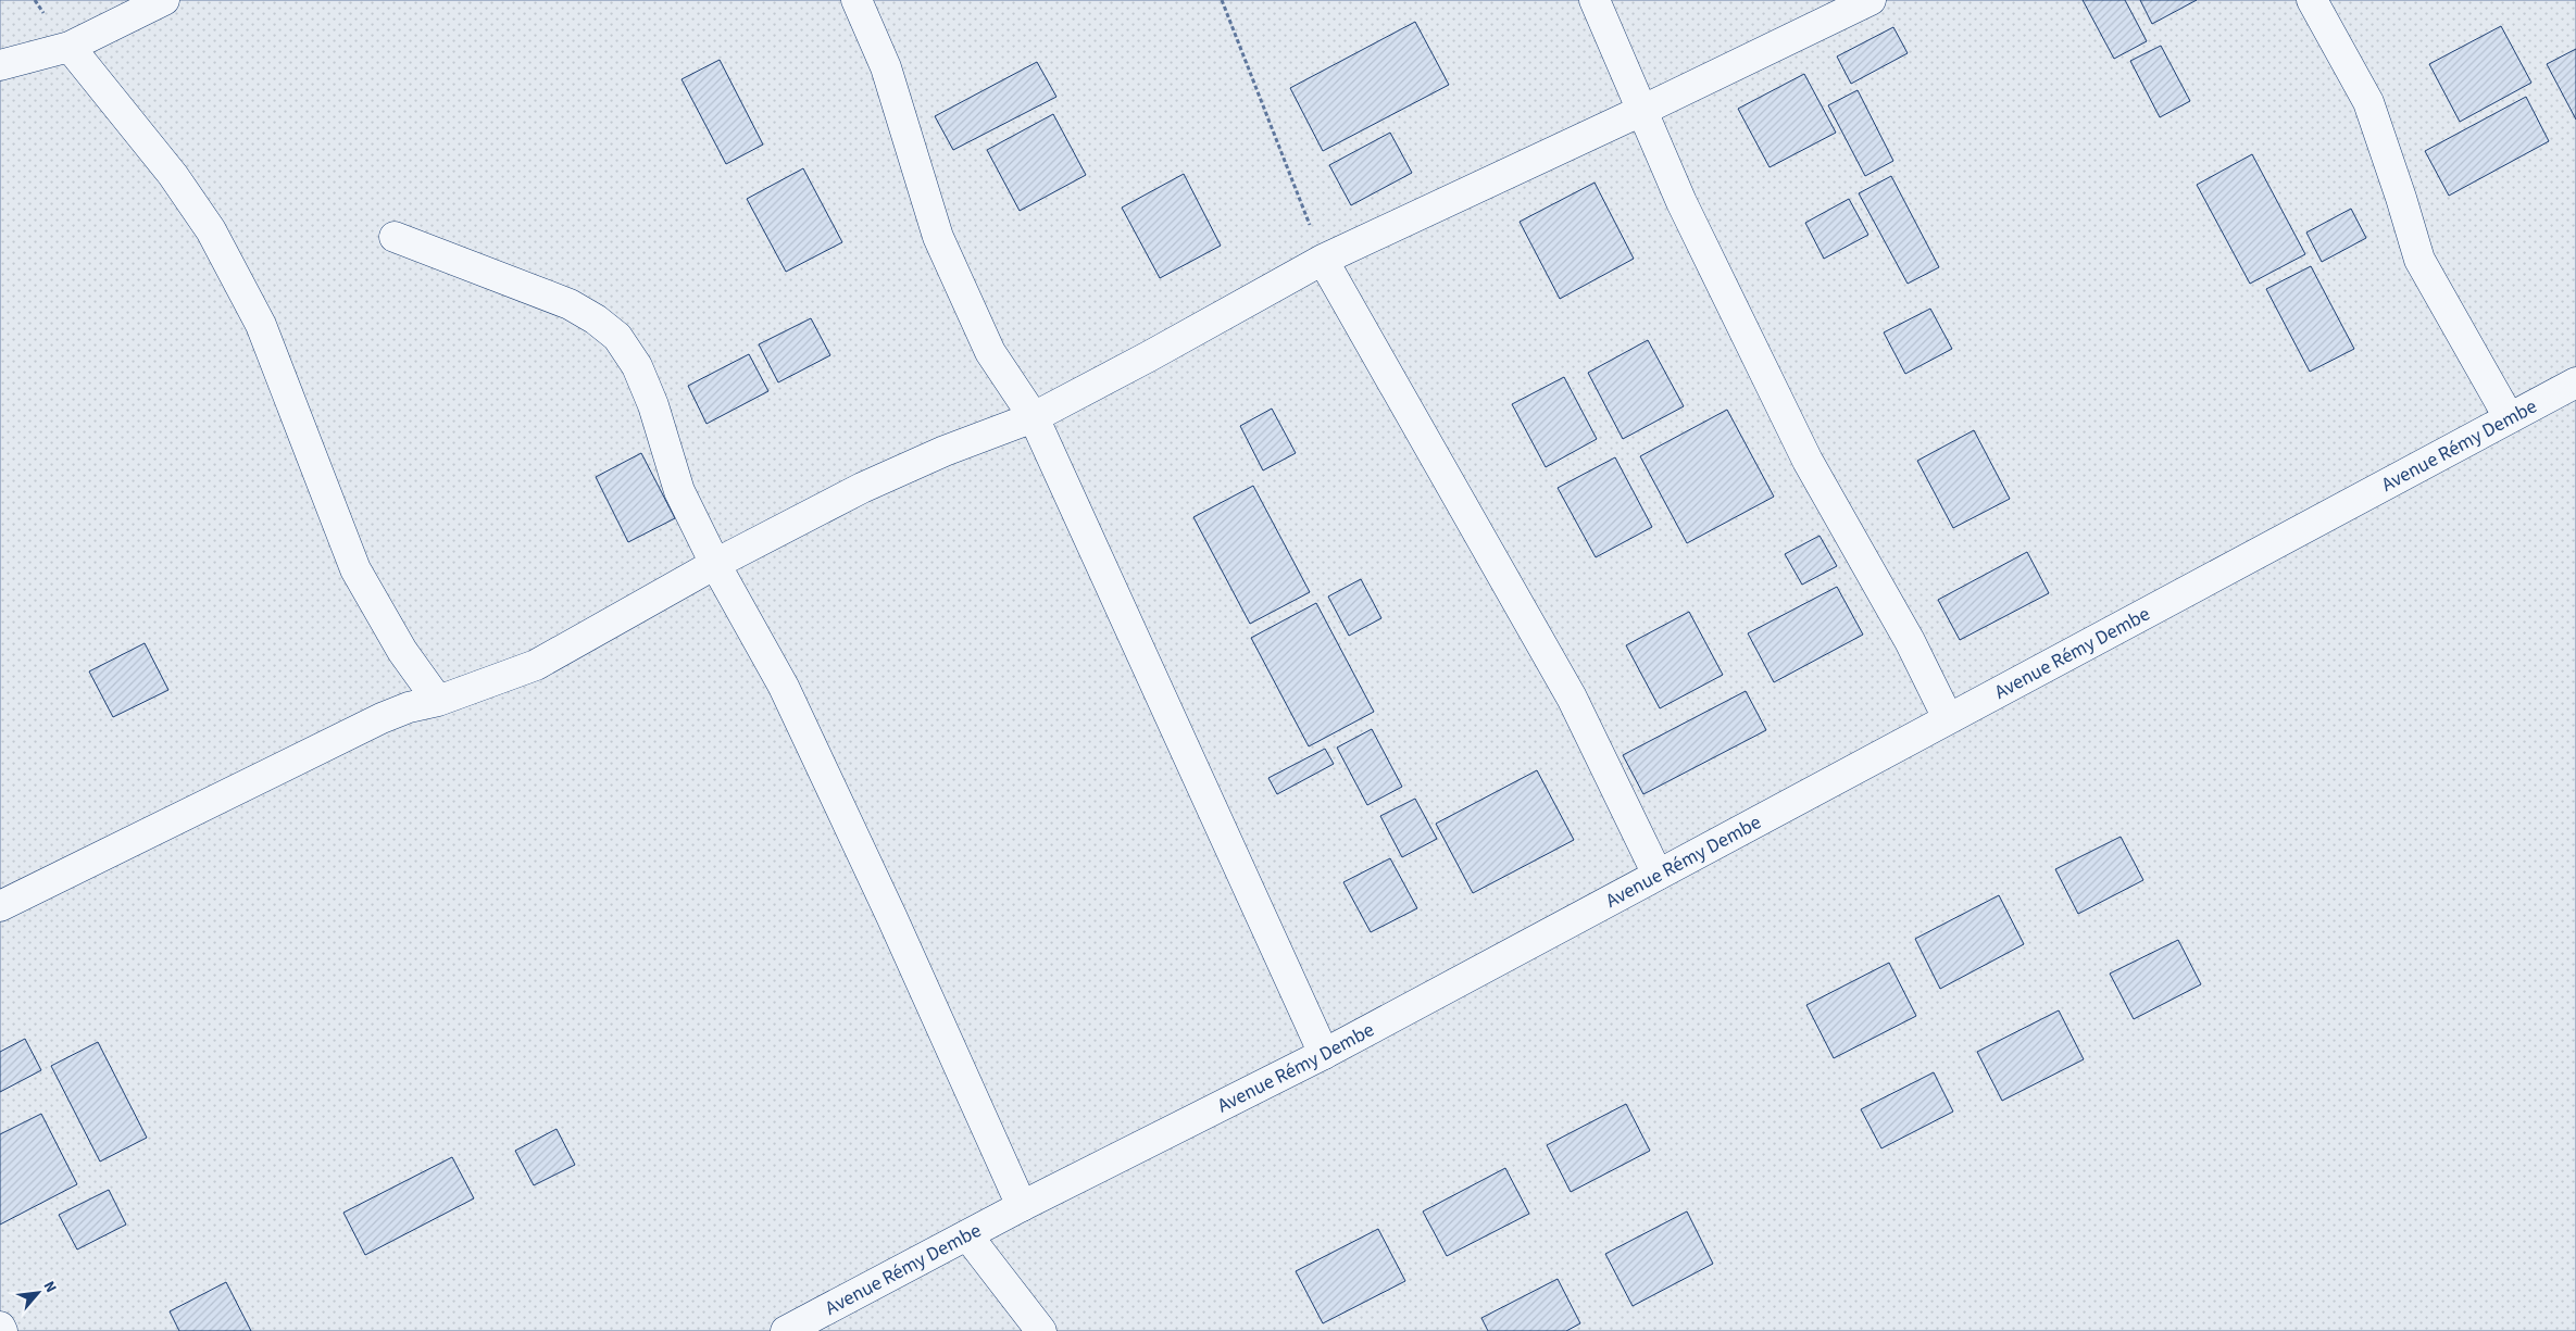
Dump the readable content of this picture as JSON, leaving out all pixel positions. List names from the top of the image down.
{
  "streets": {
    "street": ["Avenue Rémy Dembe"]
  },
  "north": "top right"
}
